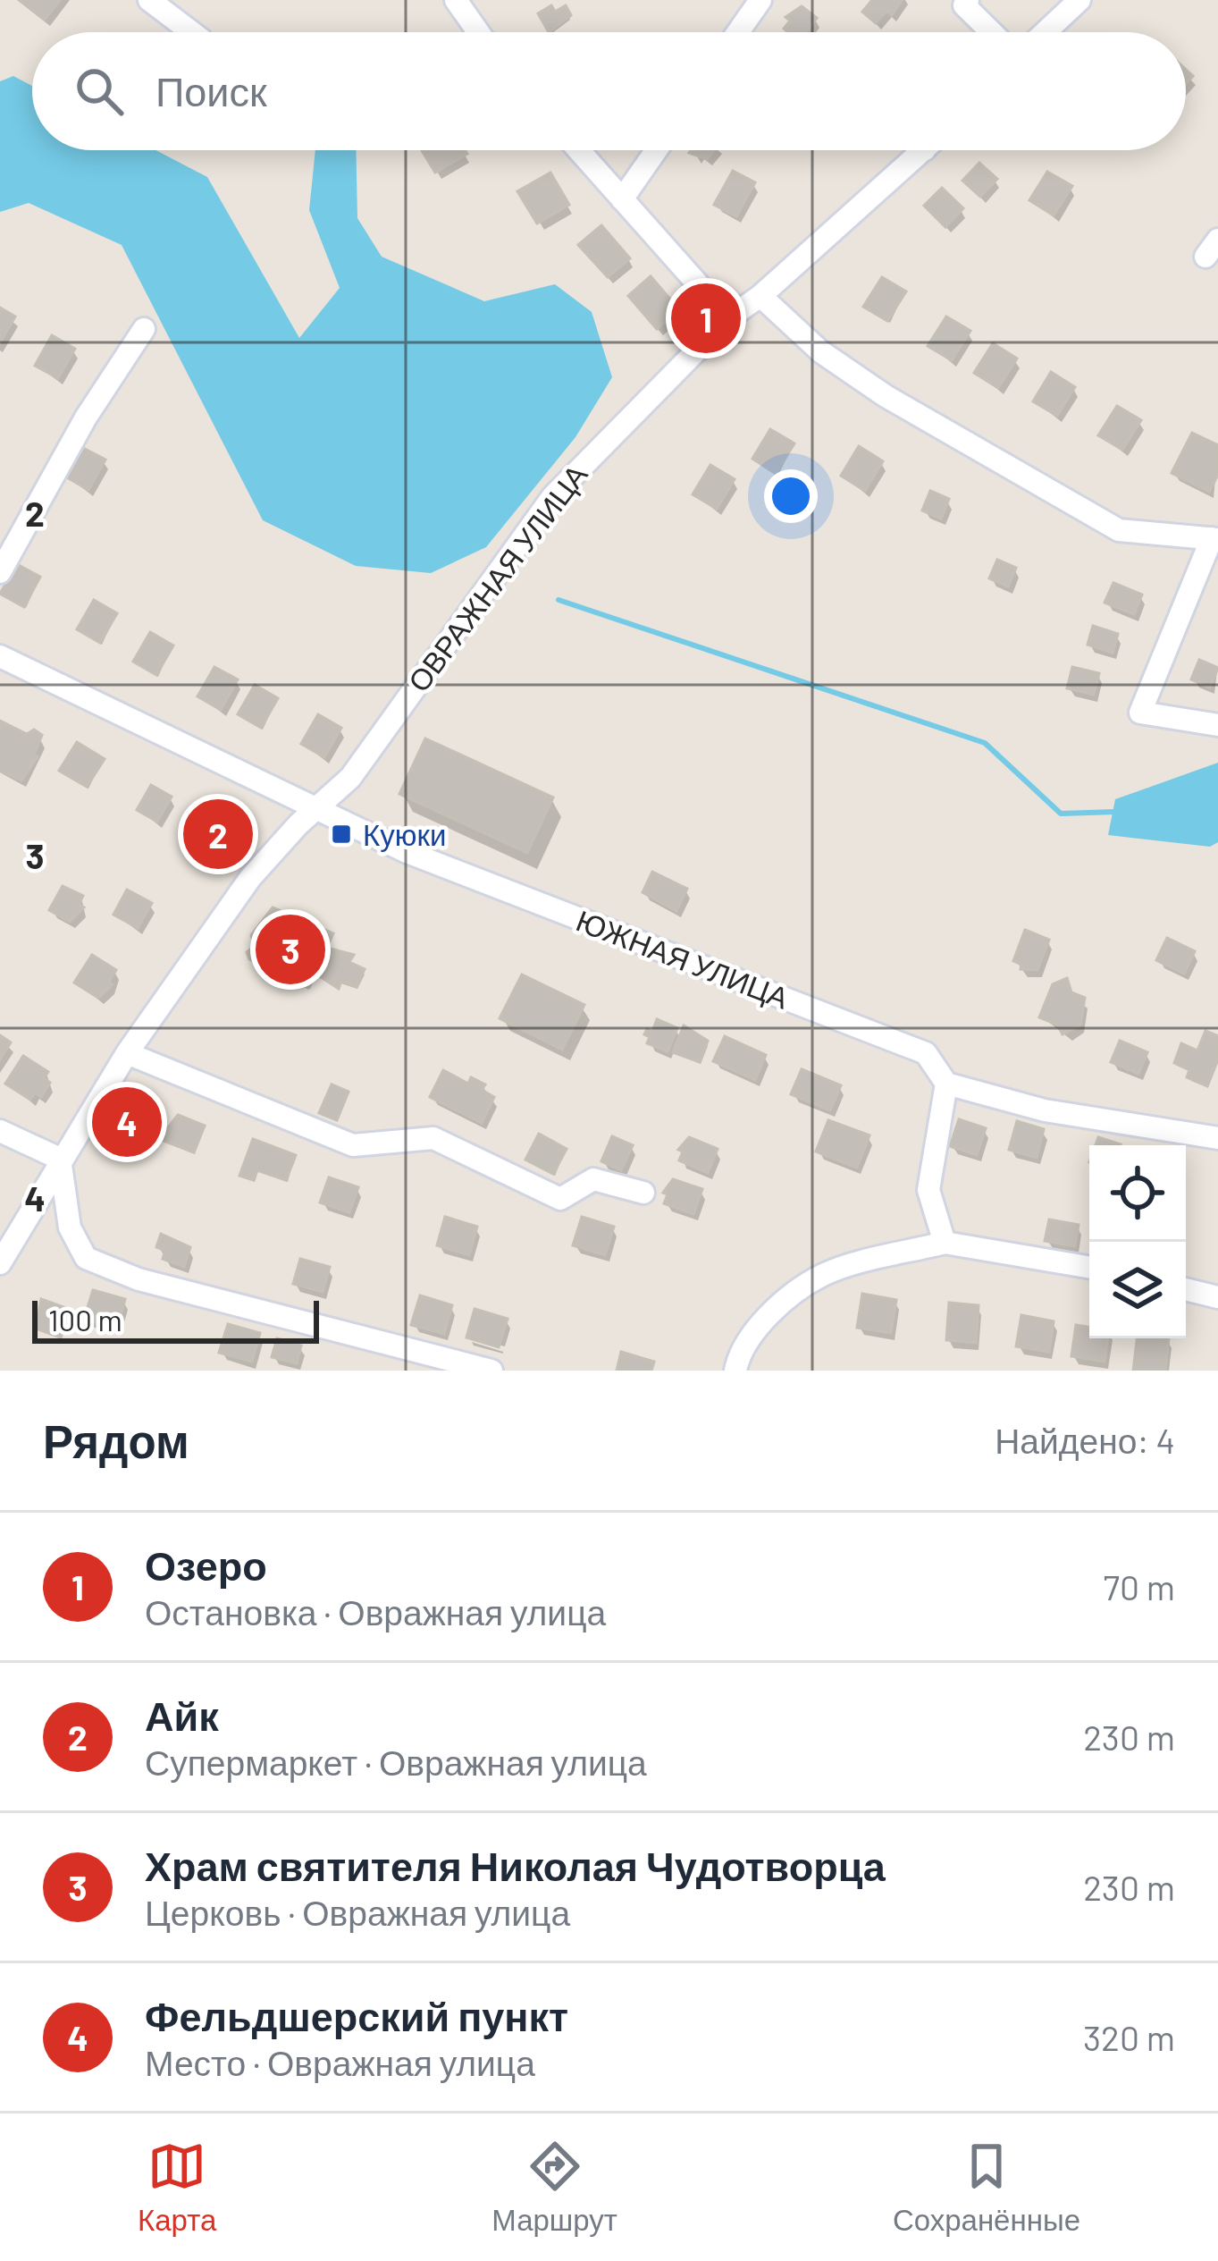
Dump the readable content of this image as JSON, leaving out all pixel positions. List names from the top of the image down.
{
  "streets": {
    "street": ["ОВРАЖНАЯ УЛИЦА", "ЮЖНАЯ УЛИЦА"]
  },
  "crossings": [
    ["ОВРАЖНАЯ УЛИЦА", "ЮЖНАЯ УЛИЦА"]
  ],
  "places": {
    "transit": ["Куюки"]
  },
  "scale_bar": "100 m",
  "page": {
    "search": "Поиск",
    "pins": [
      "1",
      "2",
      "3",
      "4"
    ],
    "scale": "100 m",
    "heading": ["Рядом", "Найдено: 4"],
    "list": [
      {
        "mark": "1",
        "name": "Озеро",
        "note": "Остановка · Овражная улица",
        "value": "70 m"
      },
      {
        "mark": "2",
        "name": "Айк",
        "note": "Супермаркет · Овражная улица",
        "value": "230 m"
      },
      {
        "mark": "3",
        "name": "Храм святителя Николая Чудотворца",
        "note": "Церковь · Овражная улица",
        "value": "230 m"
      },
      {
        "mark": "4",
        "name": "Фельдшерский пункт",
        "note": "Место · Овражная улица",
        "value": "320 m"
      }
    ],
    "nav": ["Карта", "Маршрут", "Сохранённые"]
  },
  "grid": {
    "rows": ["2", "3", "4"]
  }
}
